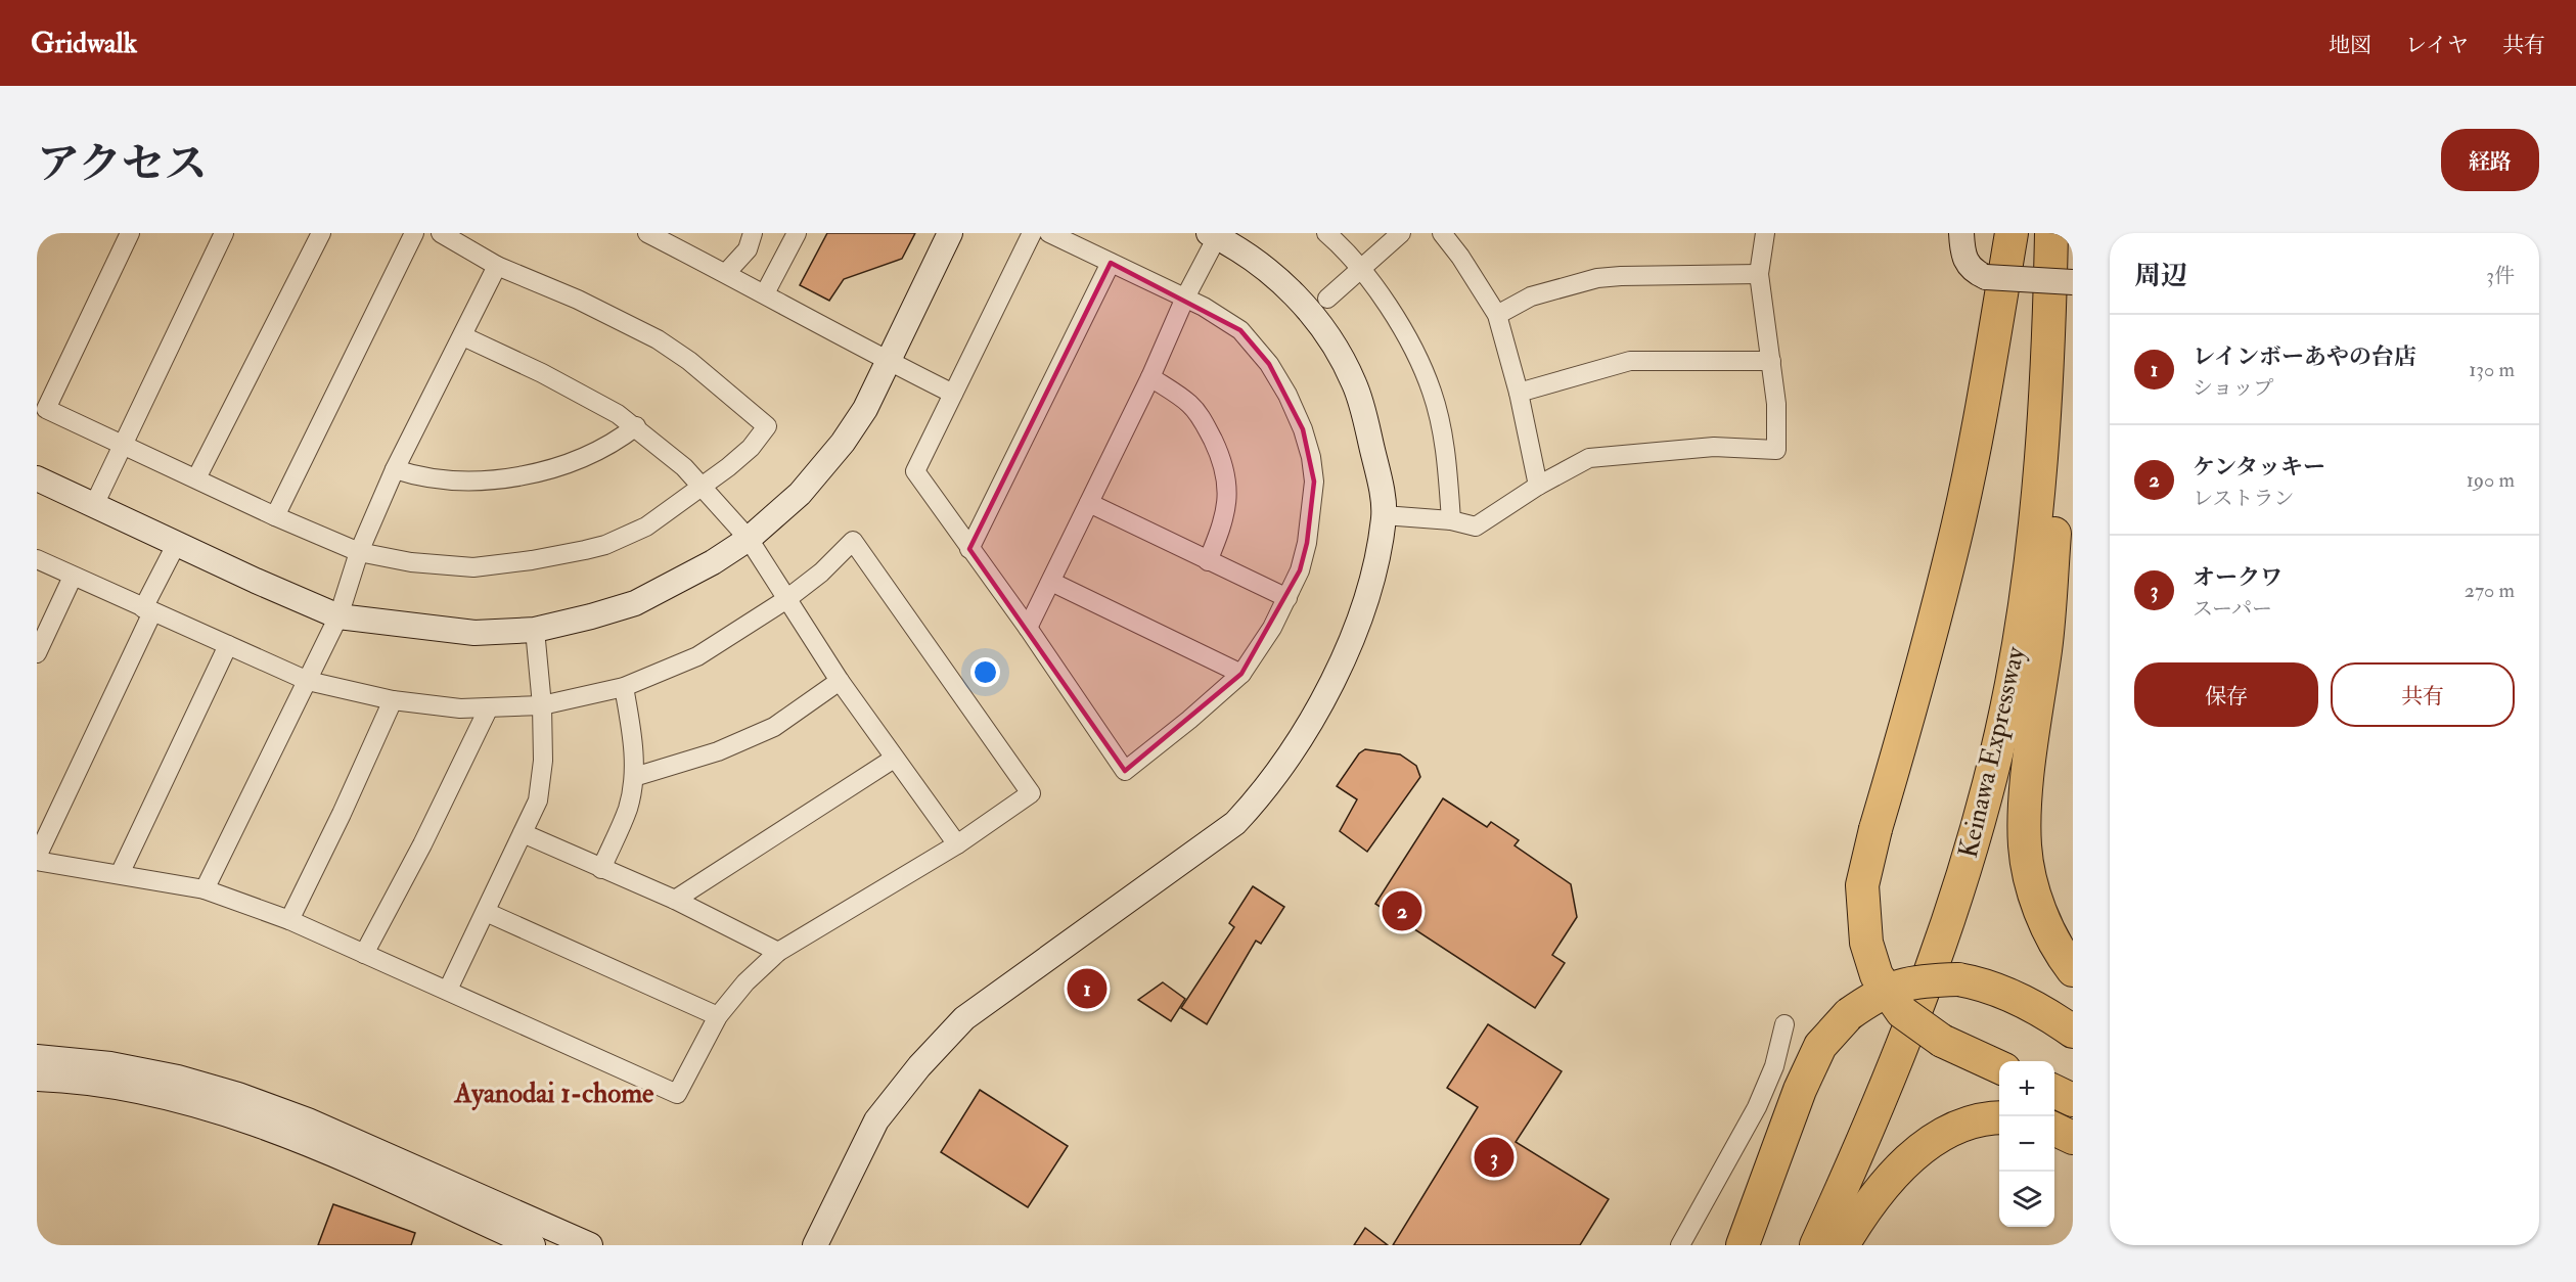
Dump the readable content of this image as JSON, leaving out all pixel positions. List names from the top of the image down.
{
  "streets": {
    "highway": ["Keinawa Expressway"]
  },
  "districts": ["Ayanodai 1-chome"],
  "page": {
    "header": "Gridwalk",
    "nav": ["地図", "レイヤ", "共有"],
    "title": "アクセス",
    "buttons": [
      "経路",
      ["保存", "共有"]
    ],
    "heading": ["周辺", "3件"],
    "list": [
      {
        "mark": "1",
        "name": "レインボーあやの台店",
        "note": "ショップ",
        "value": "130 m"
      },
      {
        "mark": "2",
        "name": "ケンタッキー",
        "note": "レストラン",
        "value": "190 m"
      },
      {
        "mark": "3",
        "name": "オークワ",
        "note": "スーパー",
        "value": "270 m"
      }
    ],
    "pins": ["2", "1", "3"],
    "map_buttons": ["+", "−"]
  }
}
